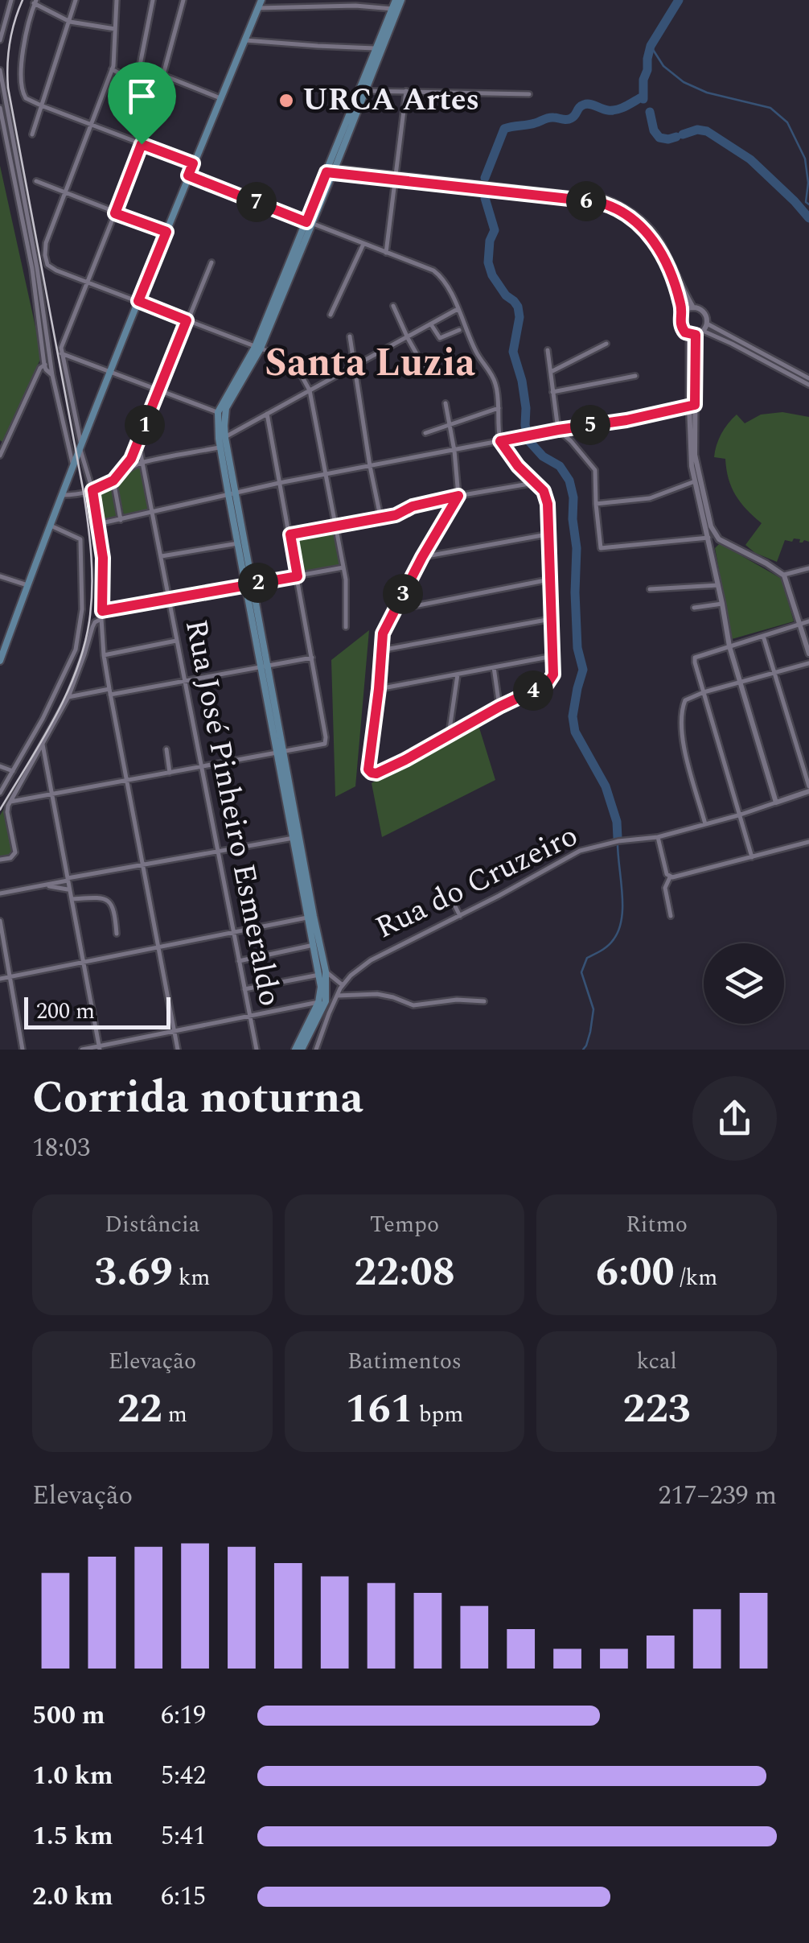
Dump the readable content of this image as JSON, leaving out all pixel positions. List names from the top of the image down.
{
  "streets": {
    "street": ["Rua José Pinheiro Esmeraldo", "Rua do Cruzeiro"]
  },
  "districts": ["Santa Luzia"],
  "places": ["URCA Artes"],
  "scale_bar": "200 m",
  "page": {
    "pins": [
      "6",
      "7",
      "1",
      "5",
      "2",
      "3",
      "4"
    ],
    "scale": "200 m",
    "heading": ["Corrida noturna", "18:03"],
    "stats": [
      ["Distância", "3.69 km"],
      ["Tempo", "22:08"],
      ["Ritmo", "6:00 /km"],
      ["Elevação", "22 m"],
      ["Batimentos", "161 bpm"],
      ["kcal", "223"]
    ],
    "chart": ["Elevação", "217–239 m"],
    "list": [
      {
        "name": "500 m",
        "note": "6:19"
      },
      {
        "name": "1.0 km",
        "note": "5:42"
      },
      {
        "name": "1.5 km",
        "note": "5:41"
      },
      {
        "name": "2.0 km",
        "note": "6:15"
      }
    ]
  }
}
